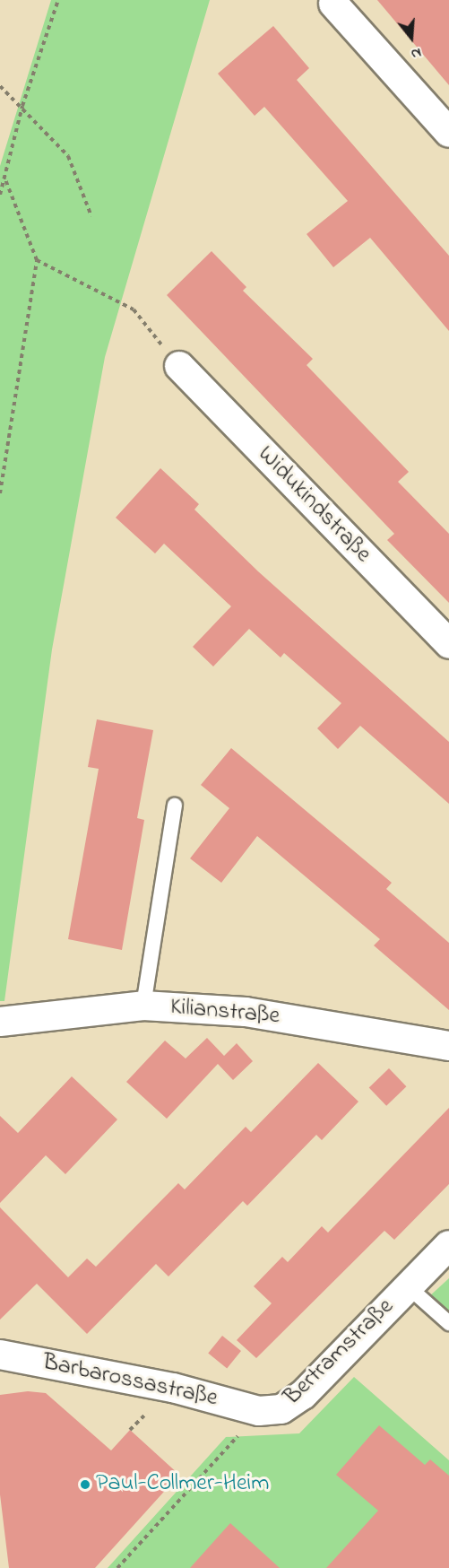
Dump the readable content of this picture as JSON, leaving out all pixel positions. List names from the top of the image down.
{
  "streets": {
    "street": [
      "Widukindstraße",
      "Kilianstraße",
      "Bertramstraße",
      "Barbarossastraße"
    ]
  },
  "crossings": [
    ["Bertramstraße", "Barbarossastraße"]
  ],
  "places": ["Paul-Collmer-Heim"],
  "north": "bottom"
}
